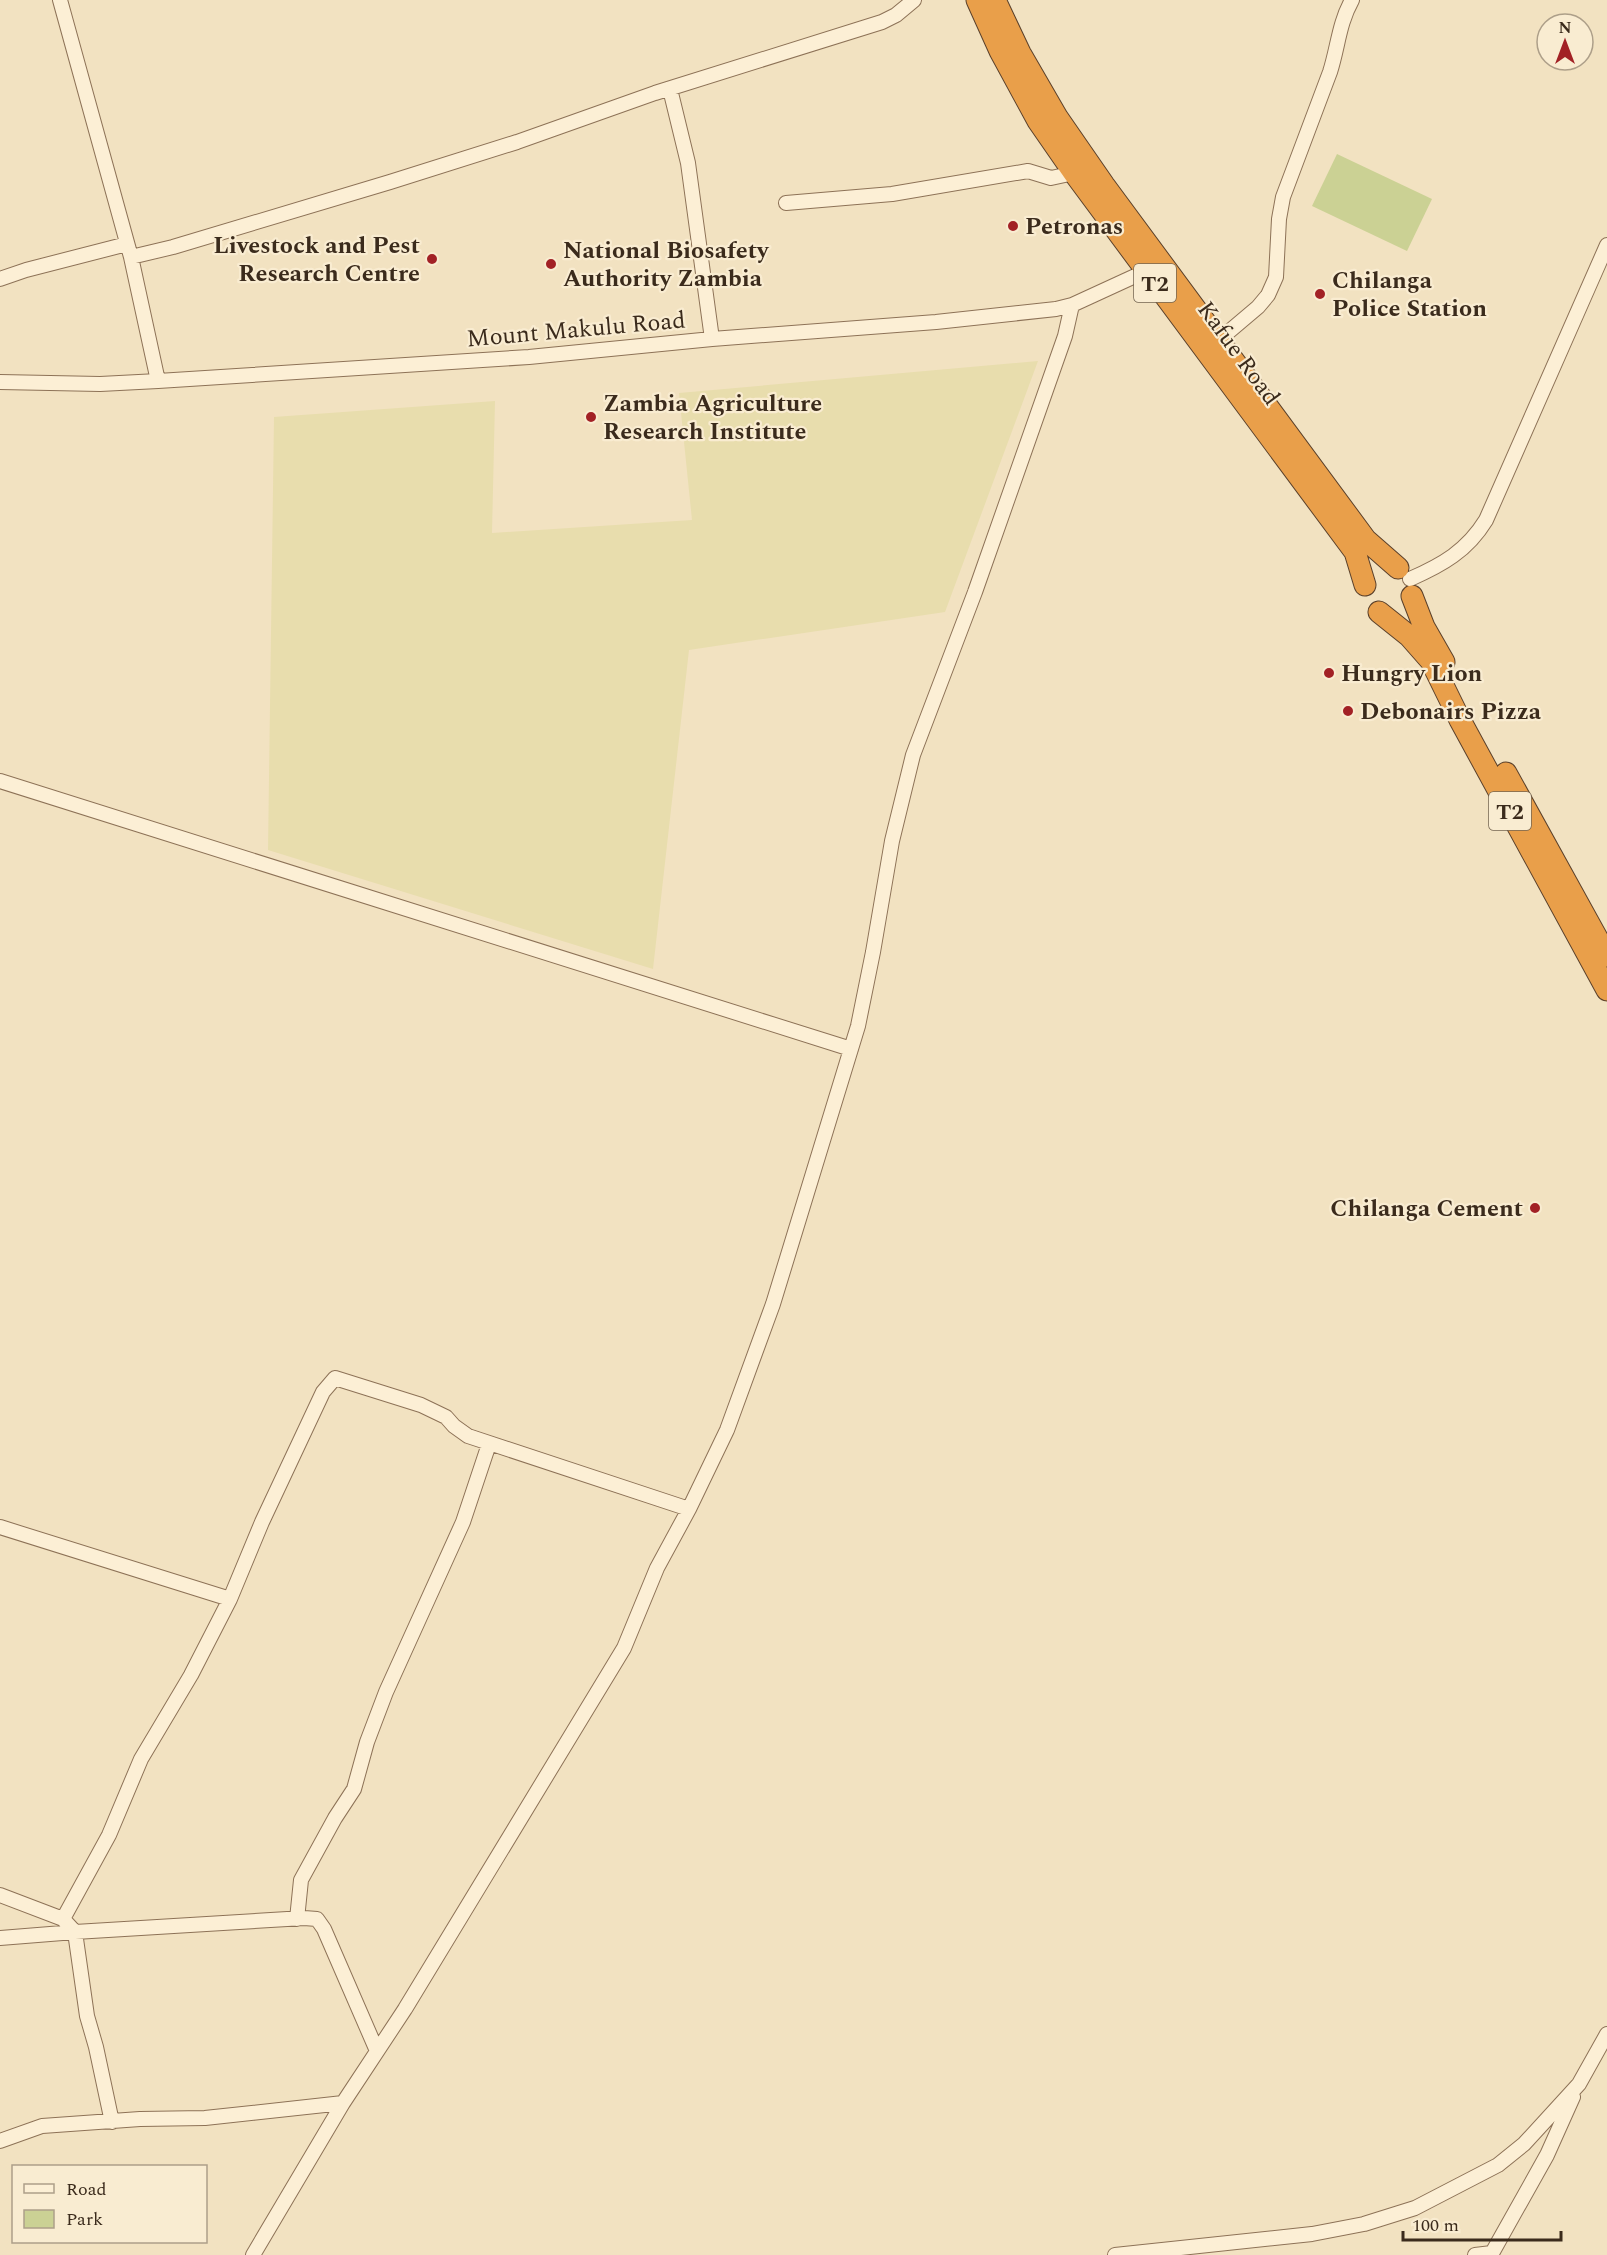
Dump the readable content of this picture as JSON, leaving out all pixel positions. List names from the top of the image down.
{
  "streets": {
    "highway": ["T2", "Kafue Road"],
    "street": ["Mount Makulu Road"]
  },
  "crossings": [
    ["T2", "Kafue Road"],
    ["Mount Makulu Road", "Kafue Road"]
  ],
  "places": [
    "Petronas",
    "Livestock and Pest Research Centre",
    "National Biosafety Authority Zambia",
    "Chilanga Police Station",
    "Zambia Agriculture Research Institute",
    "Hungry Lion",
    "Debonairs Pizza",
    "Chilanga Cement"
  ],
  "legend": ["Road", "Park"],
  "scale_bar": "100 m",
  "north": "top"
}
